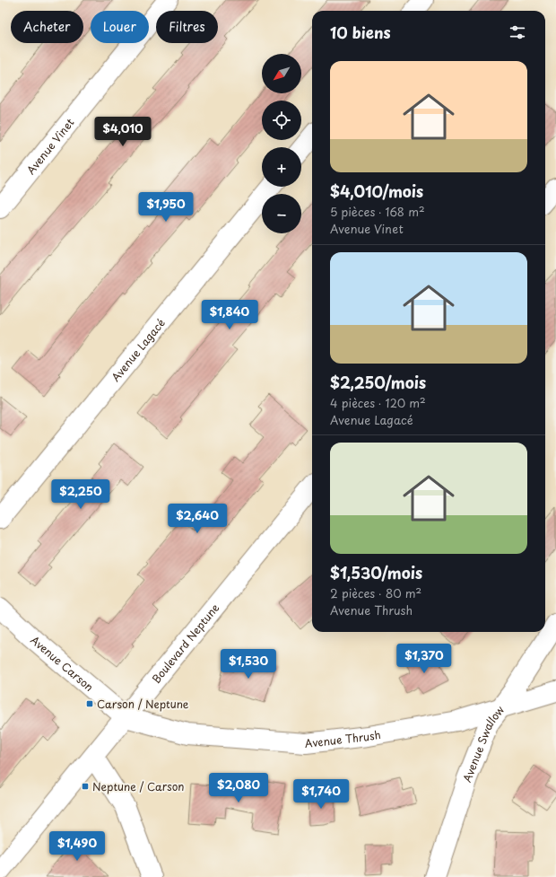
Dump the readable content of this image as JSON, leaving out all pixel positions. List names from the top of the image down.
{
  "streets": {
    "street": [
      "Avenue Vinet",
      "Avenue Lagacé",
      "Boulevard Neptune",
      "Avenue Carson",
      "Avenue Thrush",
      "Avenue Swallow"
    ]
  },
  "crossings": [
    ["Boulevard Neptune", "Avenue Carson"],
    ["Boulevard Neptune", "Avenue Thrush"],
    ["Avenue Carson", "Avenue Thrush"],
    ["Avenue Thrush", "Avenue Swallow"]
  ],
  "places": {
    "transit": ["Carson / Neptune", "Neptune / Carson"]
  },
  "north": "bottom left",
  "page": {
    "chip": ["Acheter", "Louer", "Filtres"],
    "heading": "10 biens",
    "map_buttons": ["+", "−"],
    "list": [
      {
        "name": "$4,010/mois",
        "note": "5 pièces · 168 m² · Avenue Vinet"
      },
      {
        "name": "$2,250/mois",
        "note": "4 pièces · 120 m² · Avenue Lagacé"
      },
      {
        "name": "$1,530/mois",
        "note": "2 pièces · 80 m² · Avenue Thrush"
      }
    ],
    "price": [
      "$4,010",
      "$1,950",
      "$1,840",
      "$2,250",
      "$2,640",
      "$1,370",
      "$1,530",
      "$2,080",
      "$1,740",
      "$1,490"
    ]
  }
}
